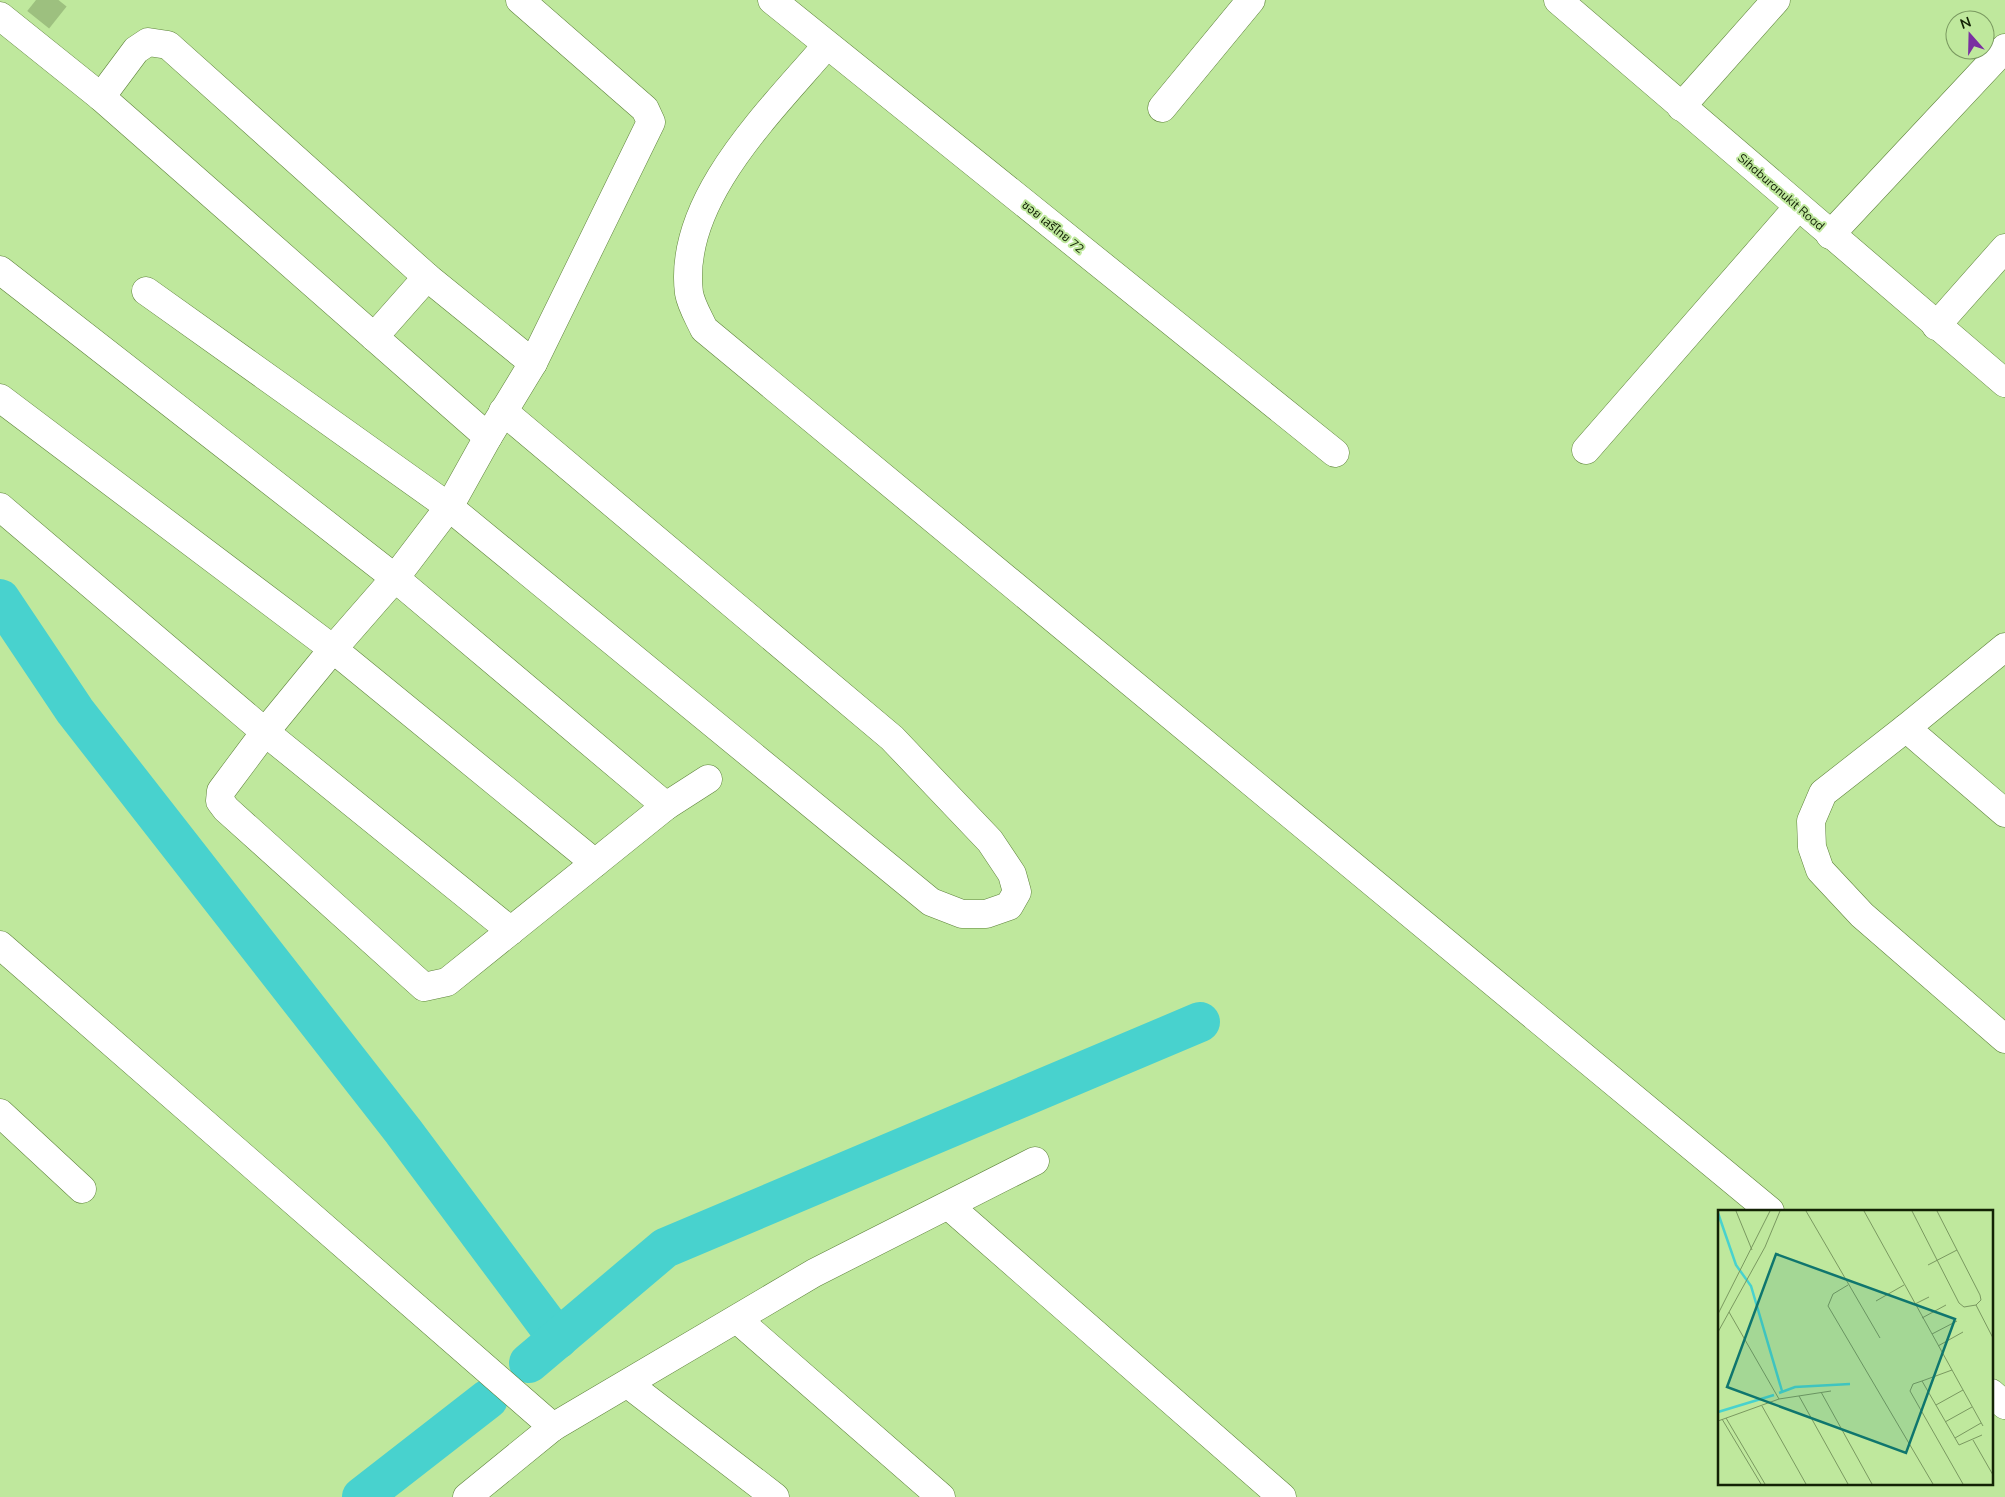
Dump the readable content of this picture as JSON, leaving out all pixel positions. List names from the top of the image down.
{
  "streets": {
    "street": ["Sihaburanukit Road", "ซอย เสรีไทย 72"]
  },
  "north": "top"
}
